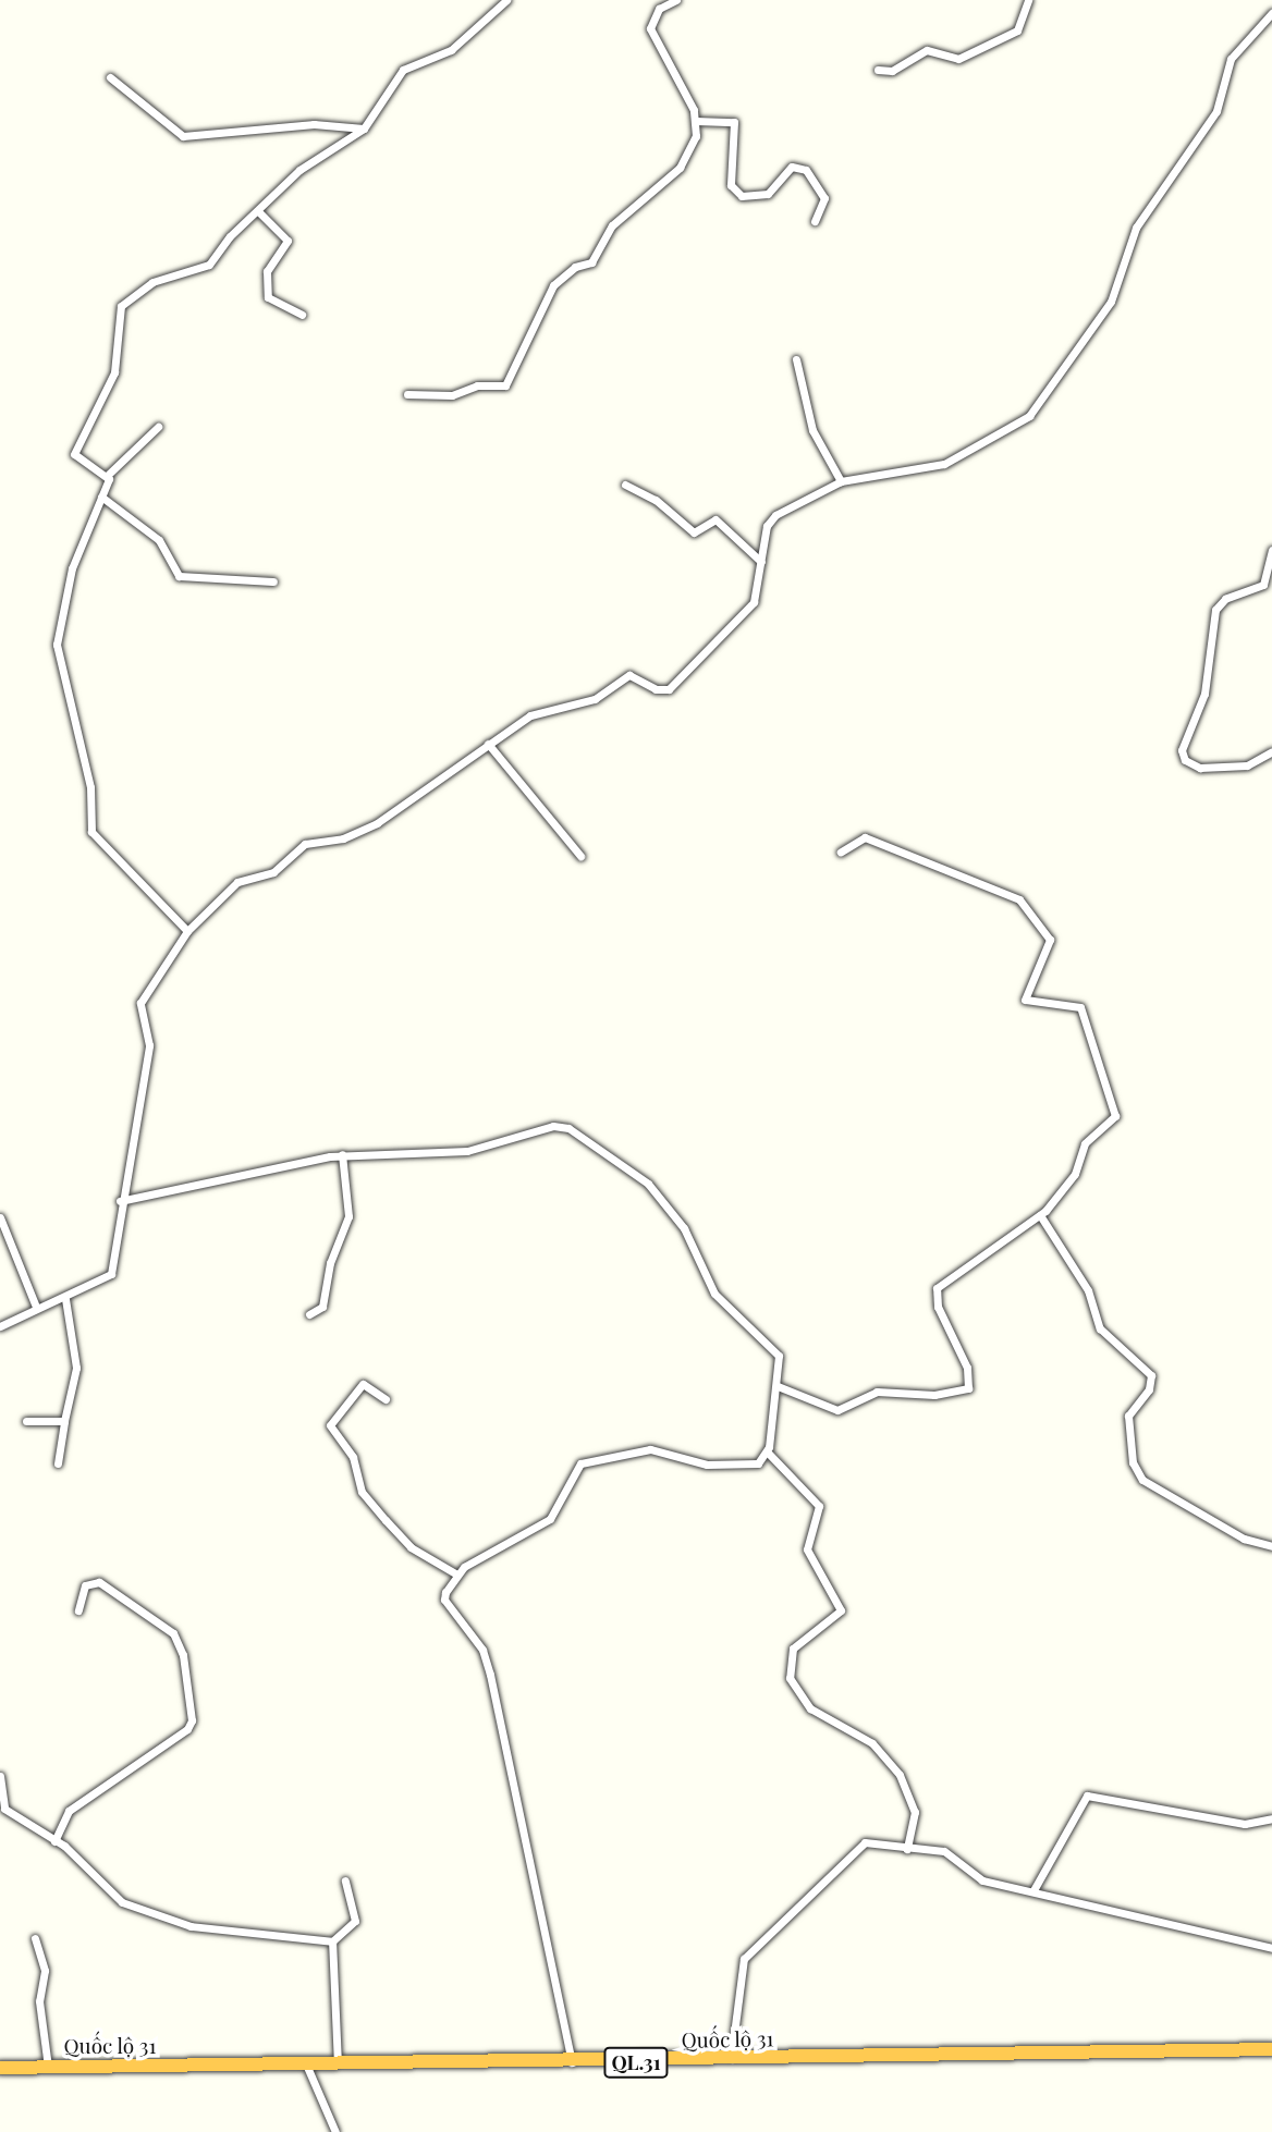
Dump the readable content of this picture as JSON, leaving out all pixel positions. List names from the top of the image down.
{
  "streets": {
    "highway": ["Quốc lộ 31", "QL.31"]
  }
}
